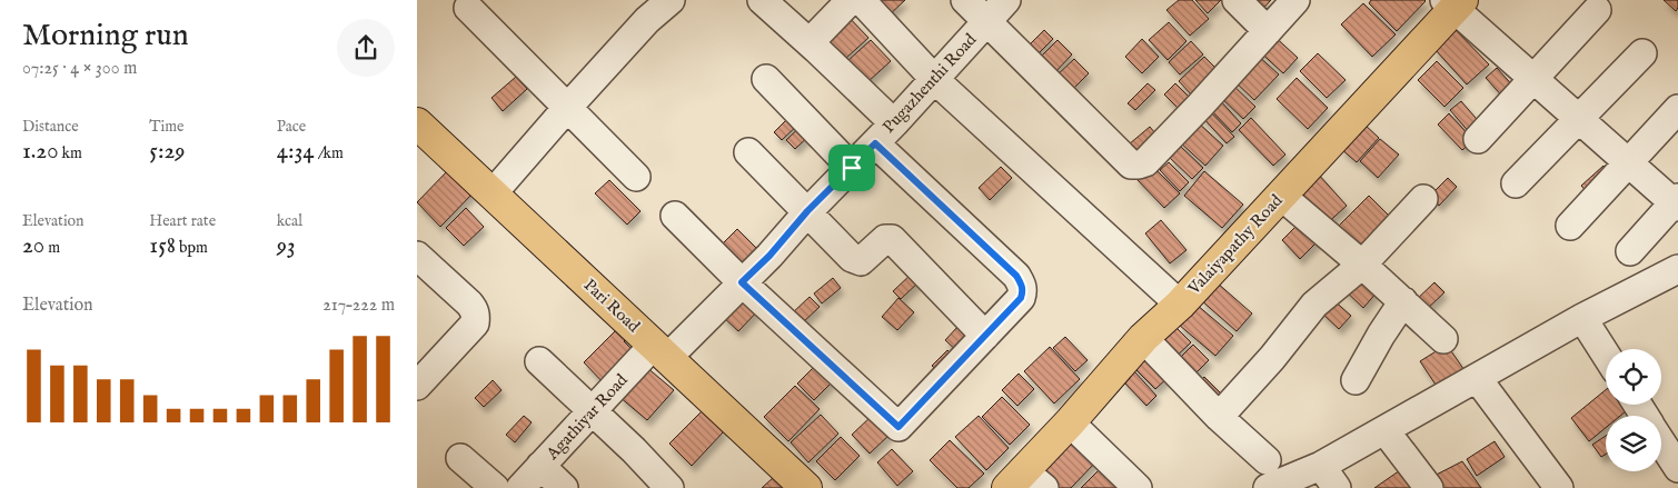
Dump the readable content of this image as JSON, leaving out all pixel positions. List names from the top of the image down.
{
  "streets": {
    "main road": ["Valaiyapathy Road", "Pari Road"],
    "street": ["Pugazhenthi Road", "Agathiyar Road"]
  },
  "crossings": [
    ["Pugazhenthi Road", "Pari Road"],
    ["Pugazhenthi Road", "Agathiyar Road"],
    ["Pari Road", "Agathiyar Road"]
  ],
  "page": {
    "heading": ["Morning run", "07:25 · 4 × 300 m"],
    "stats": [
      ["Distance", "1.20 km"],
      ["Time", "5:29"],
      ["Pace", "4:34 /km"],
      ["Elevation", "20 m"],
      ["Heart rate", "158 bpm"],
      ["kcal", "93"]
    ],
    "chart": ["Elevation", "217–222 m"]
  }
}
